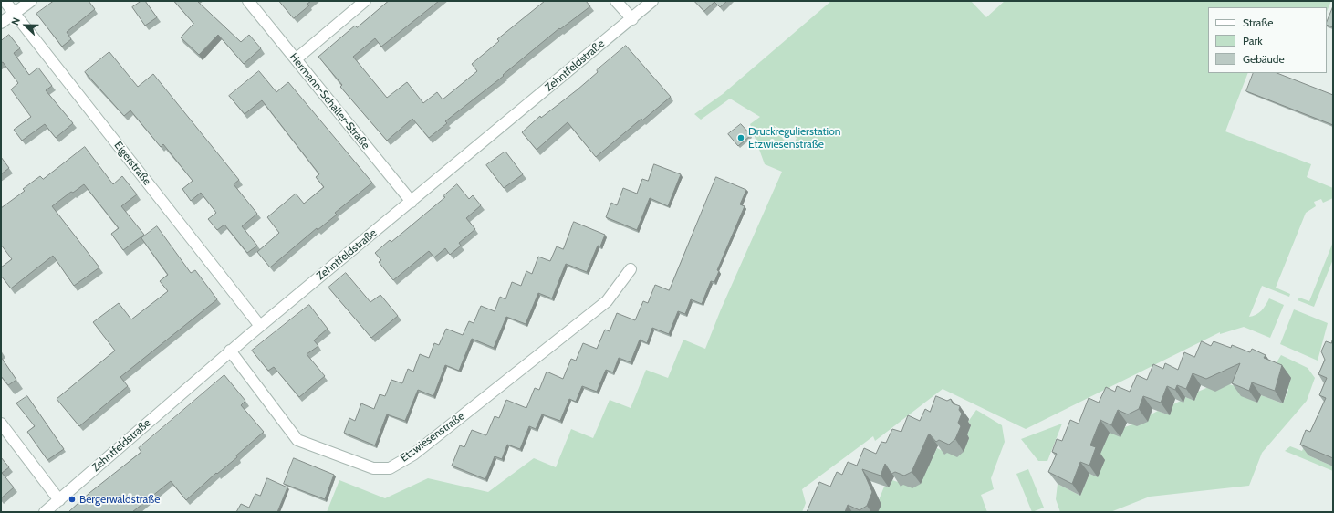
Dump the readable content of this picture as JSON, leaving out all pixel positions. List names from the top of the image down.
{
  "streets": {
    "street": [
      "Zehntfeldstraße",
      "Hermann-Schaller-Straße",
      "Eigerstraße",
      "Etzwiesenstraße"
    ]
  },
  "crossings": [
    ["Zehntfeldstraße", "Hermann-Schaller-Straße"],
    ["Zehntfeldstraße", "Eigerstraße"],
    ["Zehntfeldstraße", "Etzwiesenstraße"]
  ],
  "places": ["Druckregulierstation Etzwiesenstraße", "Bergerwaldstraße"],
  "legend": ["Straße", "Park", "Gebäude"],
  "north": "left"
}
